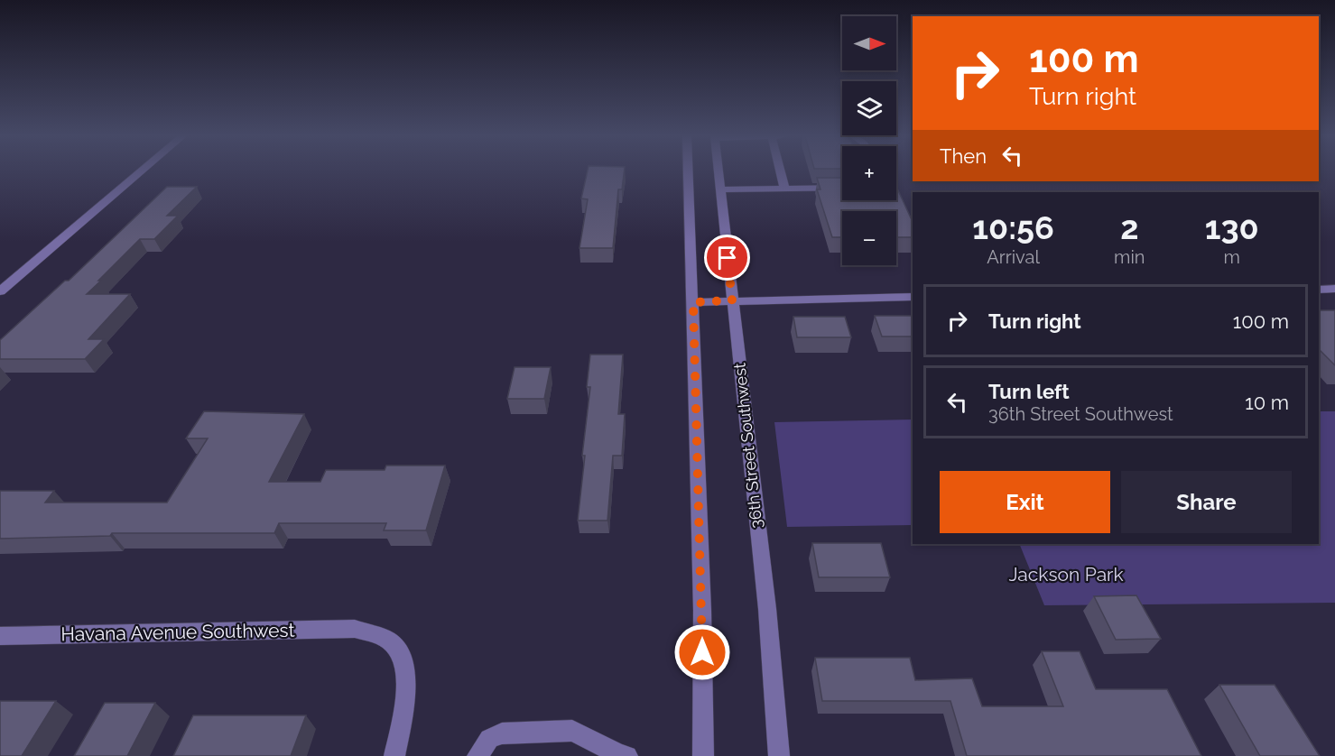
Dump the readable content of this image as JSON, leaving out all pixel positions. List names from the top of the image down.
{
  "streets": {
    "street": ["36th Street Southwest", "Havana Avenue Southwest"]
  },
  "parks": ["Jackson Park"],
  "north": "right",
  "page": {
    "map_buttons": ["+", "−"],
    "turn": ["100 m", "Turn right"],
    "then": "Then",
    "eta": [
      "10:56",
      "Arrival",
      "2",
      "min",
      "130",
      "m"
    ],
    "list": [
      {
        "name": "Turn right",
        "value": "100 m"
      },
      {
        "name": "Turn left",
        "note": "36th Street Southwest",
        "value": "10 m"
      }
    ],
    "buttons": ["Exit", "Share"]
  }
}
